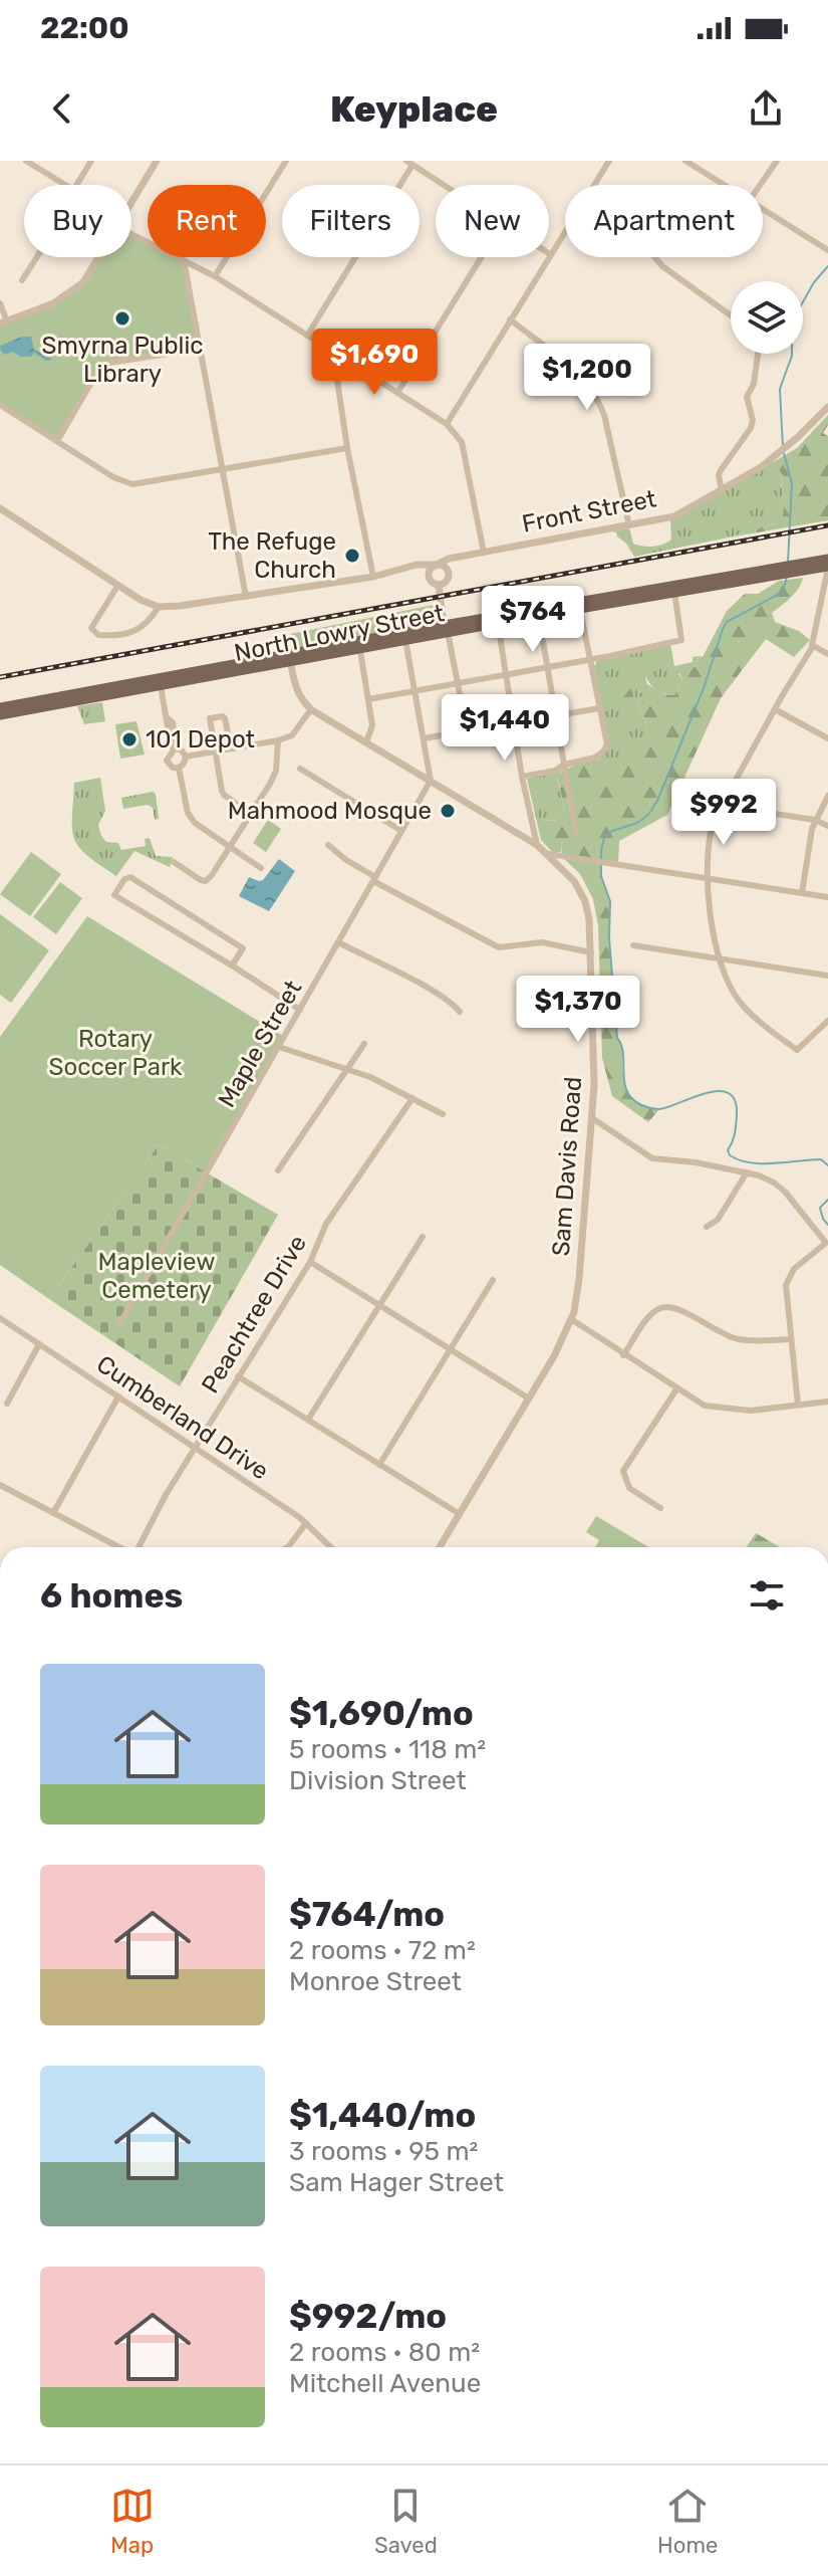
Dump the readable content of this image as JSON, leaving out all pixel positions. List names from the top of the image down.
{
  "streets": {
    "street": [
      "Front Street",
      "Maple Street",
      "Sam Davis Road",
      "Peachtree Drive",
      "Cumberland Drive"
    ]
  },
  "crossings": [
    ["Maple Street", "Sam Davis Road"],
    ["Peachtree Drive", "Cumberland Drive"]
  ],
  "parks": ["Rotary Soccer Park", "Mapleview Cemetery"],
  "places": [
    "Smyrna Public Library",
    "The Refuge Church",
    "101 Depot",
    "Mahmood Mosque"
  ],
  "page": {
    "status": "22:00",
    "header": "Keyplace",
    "chip": [
      "Buy",
      "Rent",
      "Filters",
      "New",
      "Apartment"
    ],
    "price": [
      "$1,690",
      "$1,200",
      "$764",
      "$1,440",
      "$992",
      "$1,370"
    ],
    "heading": "6 homes",
    "list": [
      {
        "name": "$1,690/mo",
        "note": "5 rooms · 118 m² · Division Street"
      },
      {
        "name": "$764/mo",
        "note": "2 rooms · 72 m² · Monroe Street"
      },
      {
        "name": "$1,440/mo",
        "note": "3 rooms · 95 m² · Sam Hager Street"
      },
      {
        "name": "$992/mo",
        "note": "2 rooms · 80 m² · Mitchell Avenue"
      }
    ],
    "tabs": ["Map", "Saved", "Home"]
  }
}
